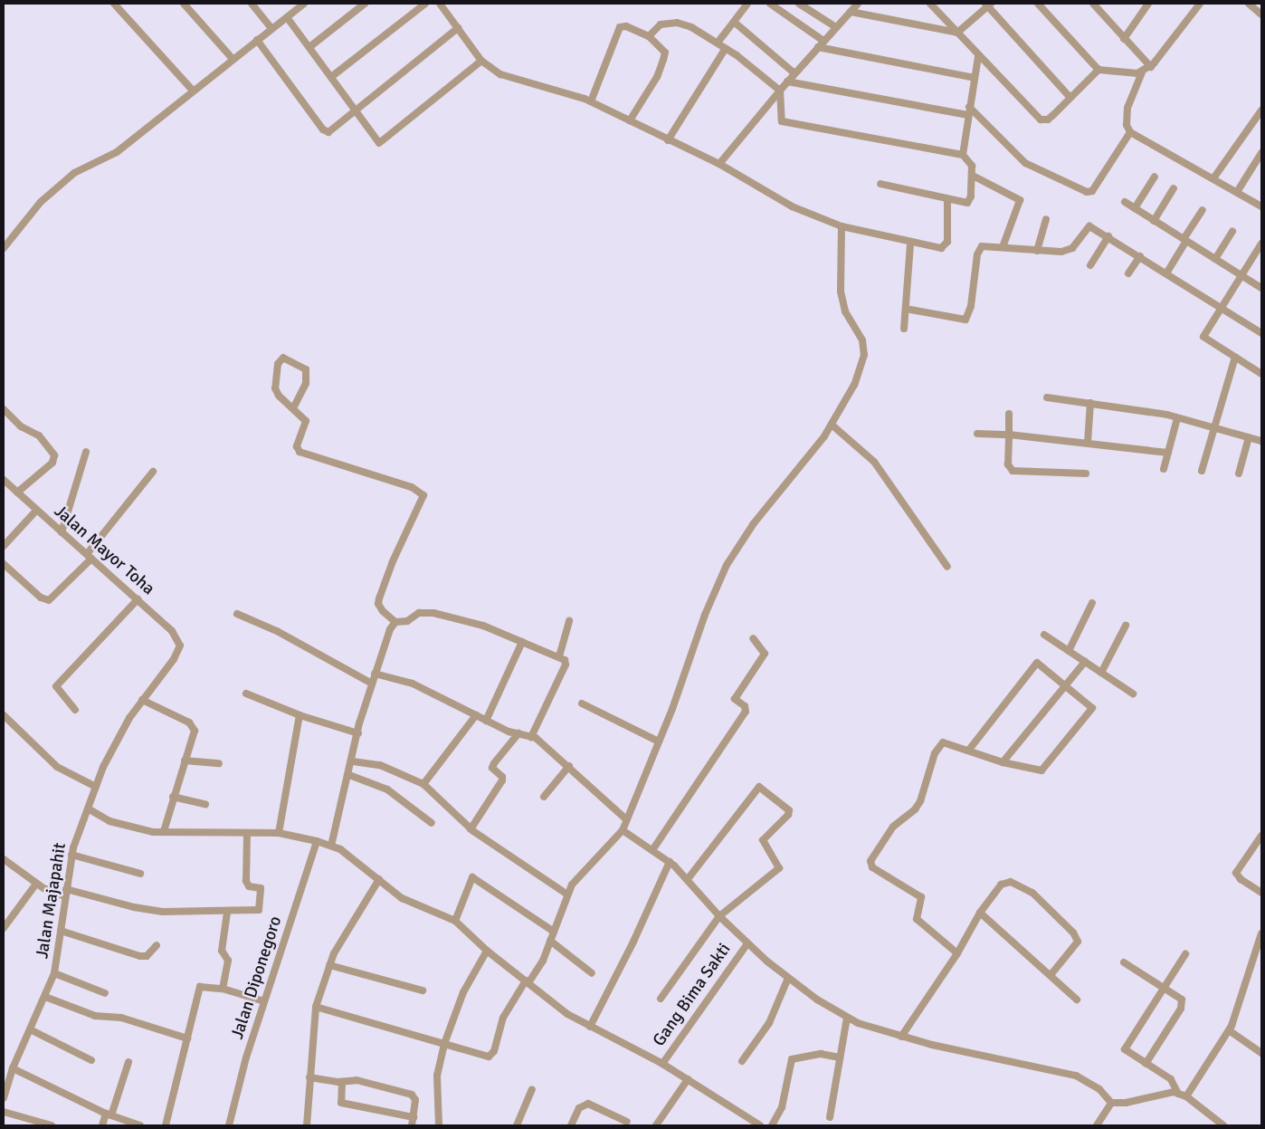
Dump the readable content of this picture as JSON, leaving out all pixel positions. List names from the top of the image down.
{
  "streets": {
    "street": [
      "Jalan Mayor Toha",
      "Jalan Majapahit",
      "Jalan Diponegoro",
      "Gang Bima Sakti"
    ]
  },
  "crossings": [
    ["Jalan Mayor Toha", "Jalan Majapahit"]
  ]
}
